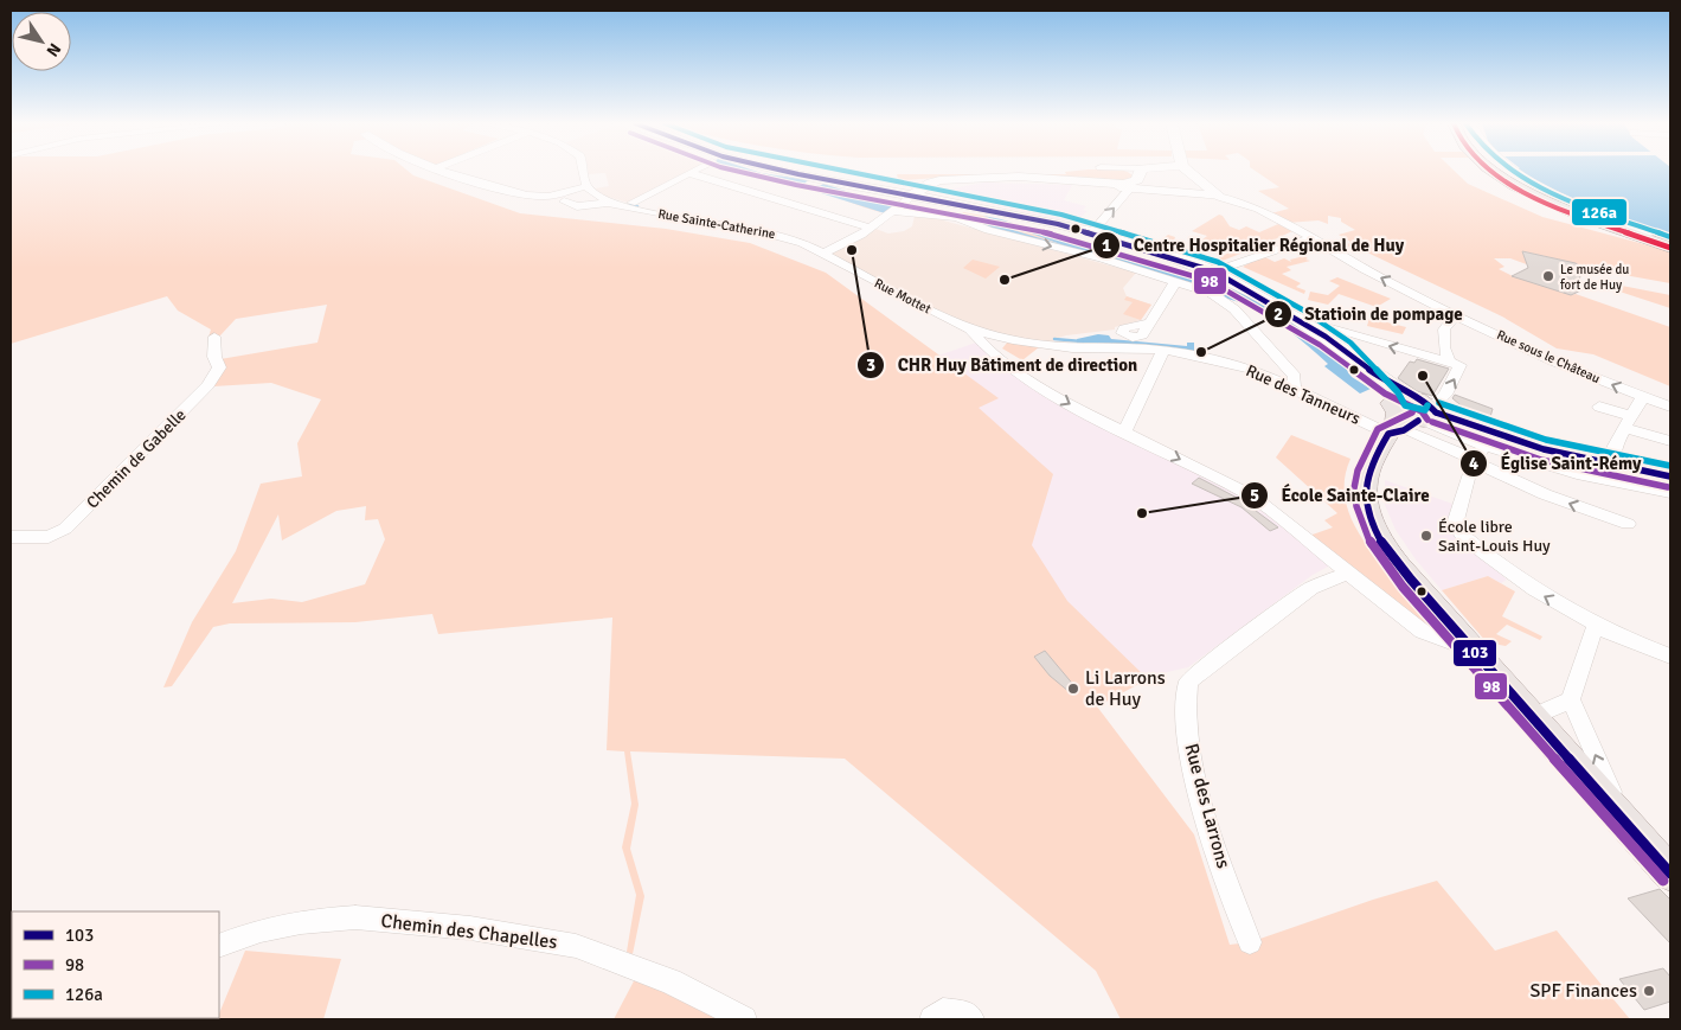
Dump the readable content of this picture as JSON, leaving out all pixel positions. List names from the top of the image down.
{
  "streets": {
    "street": [
      "Rue Sainte-Catherine",
      "Rue Mottet",
      "Rue sous le Château",
      "Rue des Tanneurs",
      "Chemin de Gabelle",
      "Rue des Larrons",
      "Chemin des Chapelles"
    ]
  },
  "crossings": [
    ["Rue Sainte-Catherine", "Rue Mottet"],
    ["Rue Mottet", "Rue des Tanneurs"]
  ],
  "places": [
    "CHR Huy Bâtiment de direction",
    "Le musée du fort de Huy",
    "Centre Hospitalier Régional de Huy",
    "Statioin de pompage",
    "Église Saint-Rémy",
    "École Sainte-Claire",
    "École libre Saint-Louis Huy",
    "Li Larrons de Huy",
    "SPF Finances"
  ],
  "lines": ["transit line 103", "transit line 98", "transit line 126a"],
  "legend": ["103", "98", "126a"],
  "north": "bottom right"
}
